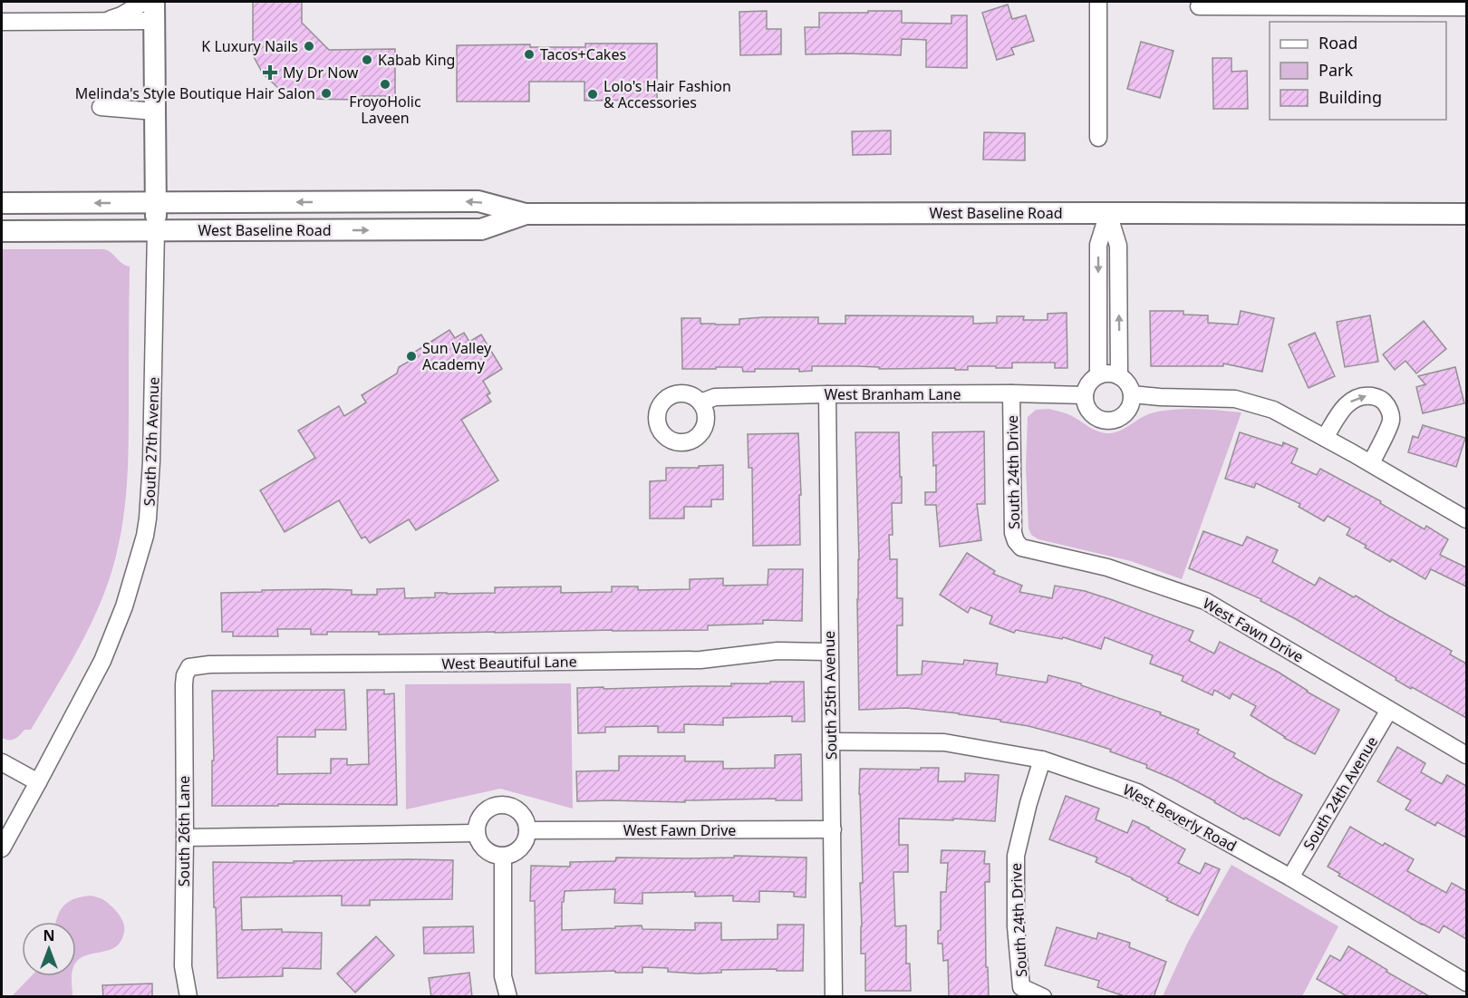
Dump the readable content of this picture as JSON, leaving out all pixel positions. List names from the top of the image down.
{
  "streets": {
    "main road": ["West Baseline Road", "South 27th Avenue"],
    "street": [
      "West Branham Lane",
      "South 24th Drive",
      "West Fawn Drive",
      "West Beautiful Lane",
      "South 25th Avenue",
      "South 24th Avenue",
      "West Beverly Road",
      "South 26th Lane"
    ]
  },
  "crossings": [
    ["West Baseline Road", "South 27th Avenue"],
    ["West Branham Lane", "South 24th Drive"],
    ["West Branham Lane", "South 25th Avenue"],
    ["South 24th Drive", "West Fawn Drive"],
    ["South 24th Drive", "West Beverly Road"],
    ["West Fawn Drive", "South 25th Avenue"],
    ["West Fawn Drive", "South 24th Avenue"],
    ["West Beautiful Lane", "South 25th Avenue"],
    ["West Beautiful Lane", "South 26th Lane"],
    ["South 25th Avenue", "West Beverly Road"],
    ["South 24th Avenue", "West Beverly Road"]
  ],
  "places": {
    "other": [
      "K Luxury Nails",
      "Tacos+Cakes",
      "Kabab King",
      "FroyoHolic Laveen",
      "Melinda's Style Boutique Hair Salon",
      "Lolo's Hair Fashion & Accessories",
      "Sun Valley Academy"
    ],
    "health": ["My Dr Now"]
  },
  "legend": ["Road", "Park", "Building"],
  "north": "top"
}
